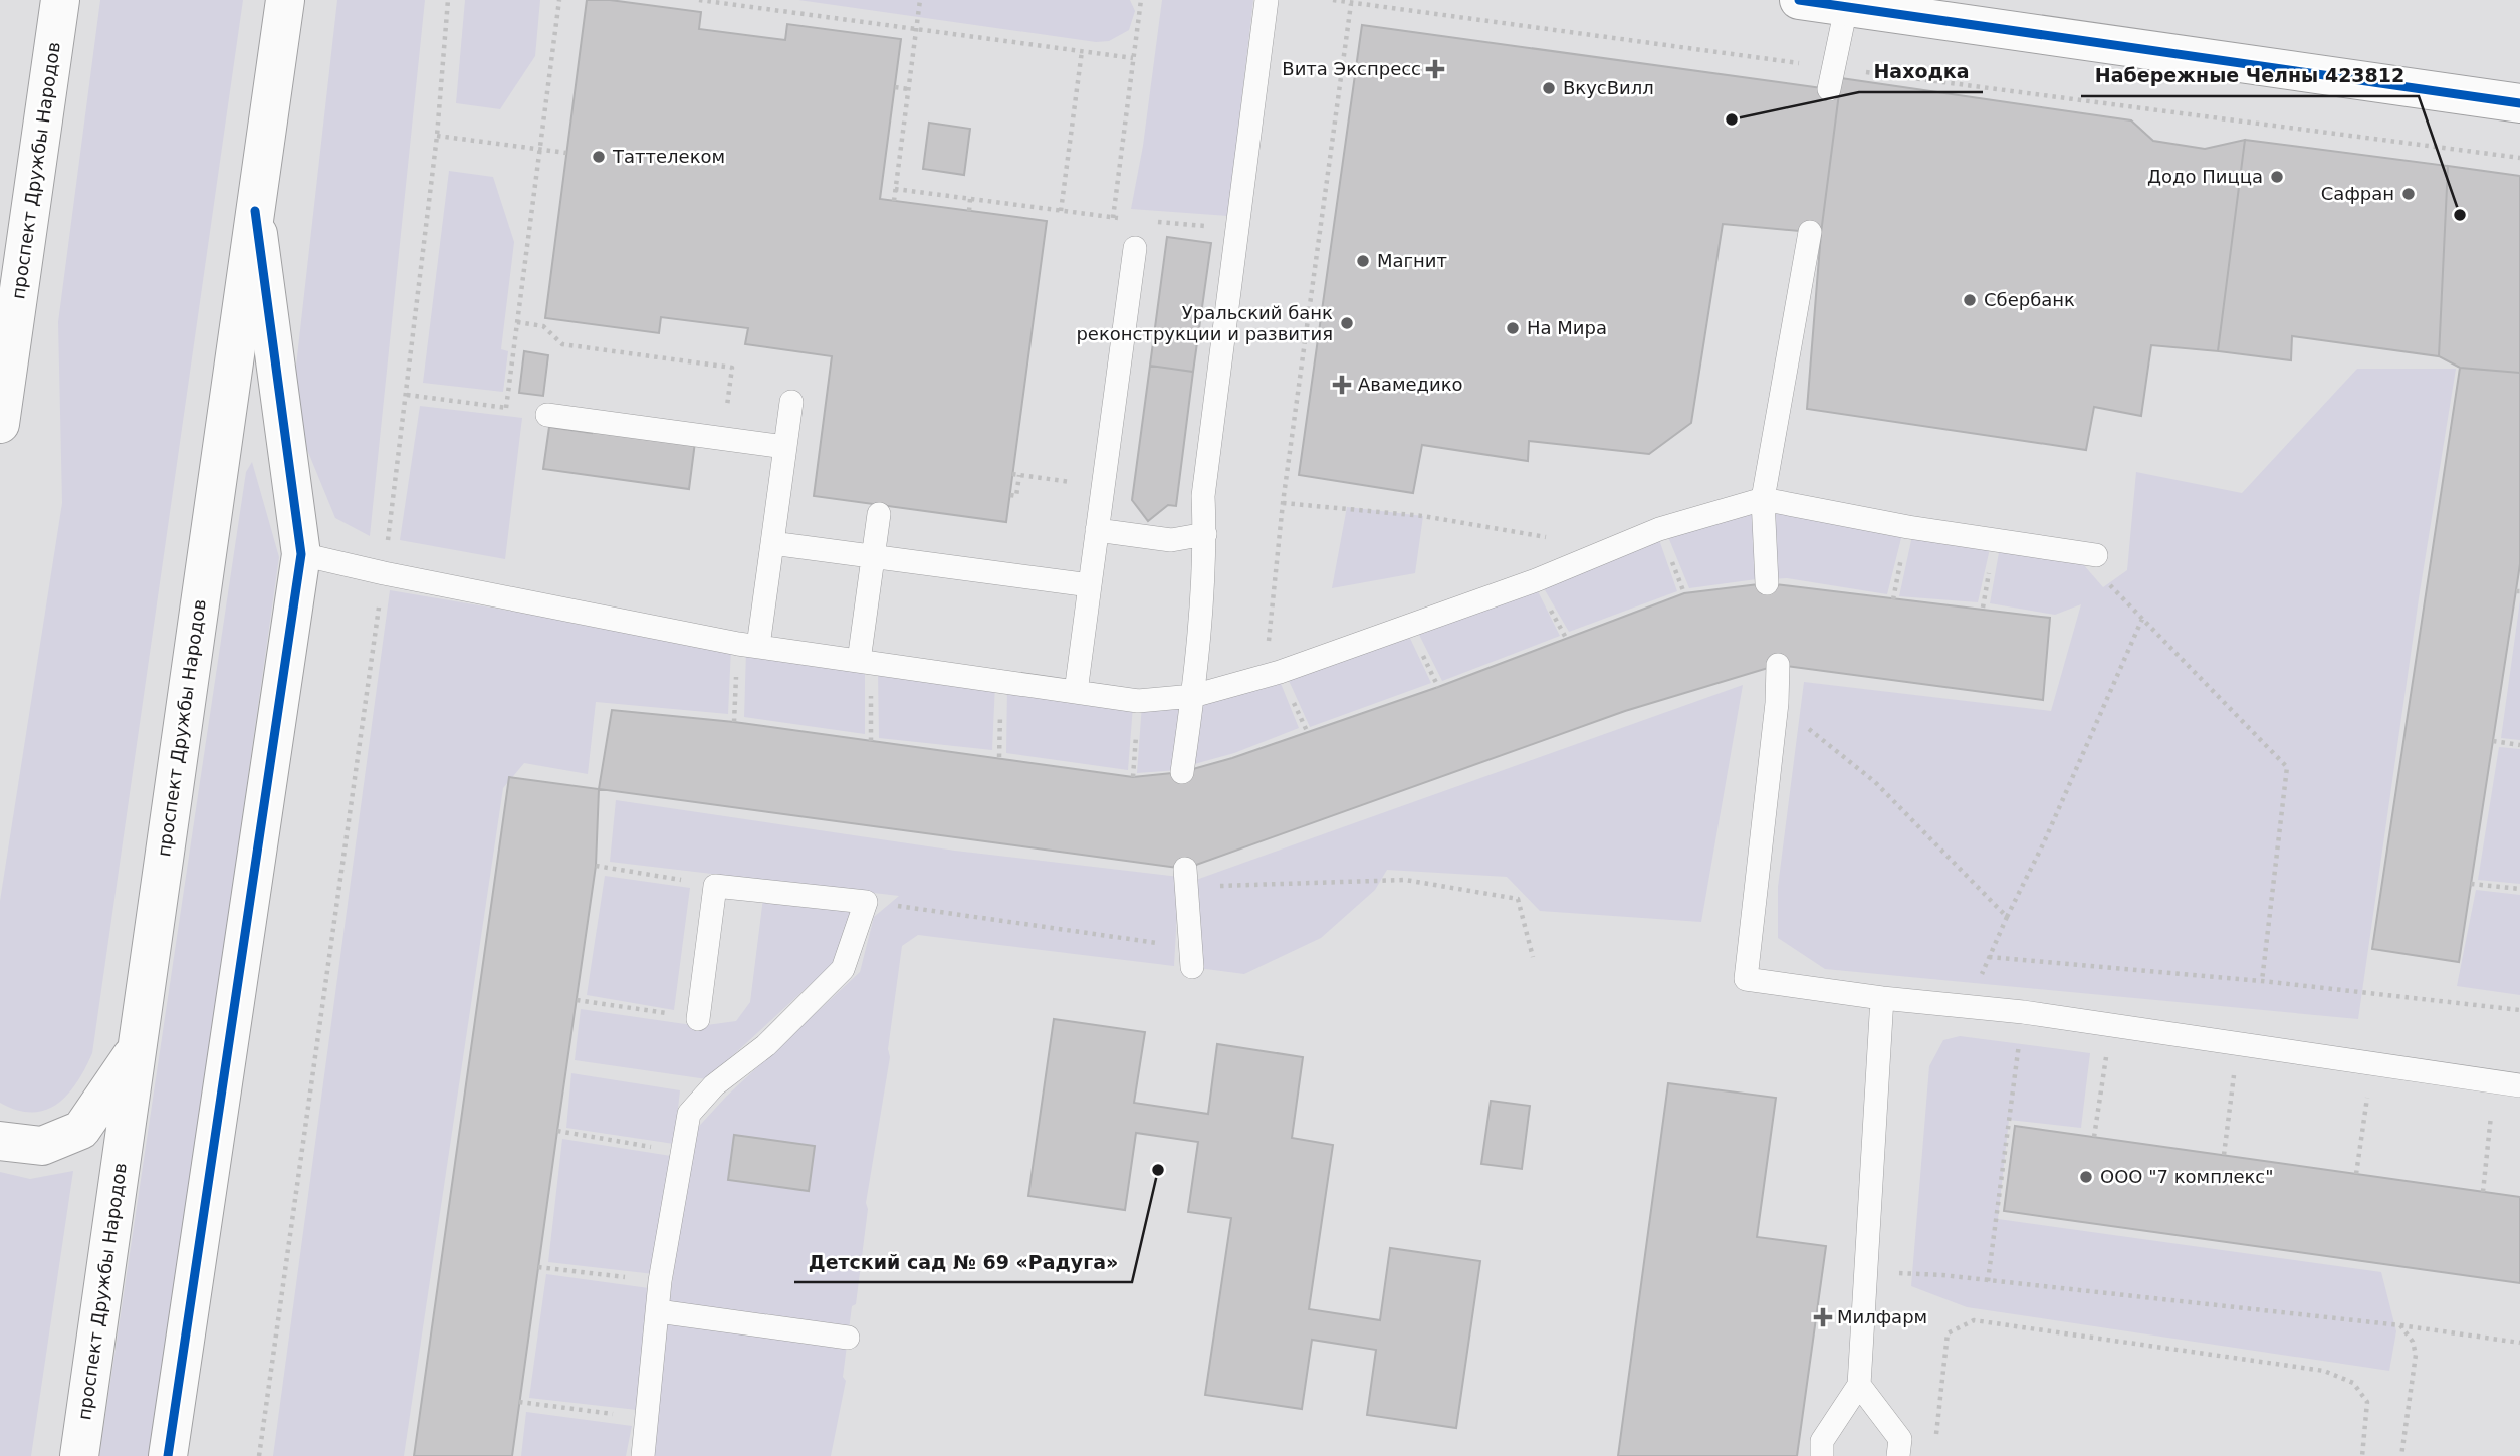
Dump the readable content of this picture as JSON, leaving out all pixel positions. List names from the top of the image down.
{
  "streets": {
    "main road": ["проспект Дружбы Народов"]
  },
  "places": {
    "health": ["Вита Экспресс", "Авамедико", "Милфарм"],
    "other": [
      "ВкусВилл",
      "Находка",
      "Таттелеком",
      "Додо Пицца",
      "Сафран",
      "Набережные Челны 423812",
      "Магнит",
      "Сбербанк",
      "Уральский банк реконструкции и развития",
      "На Мира",
      "Детский сад № 69 «Радуга»",
      "ООО \"7 комплекс\""
    ]
  }
}
